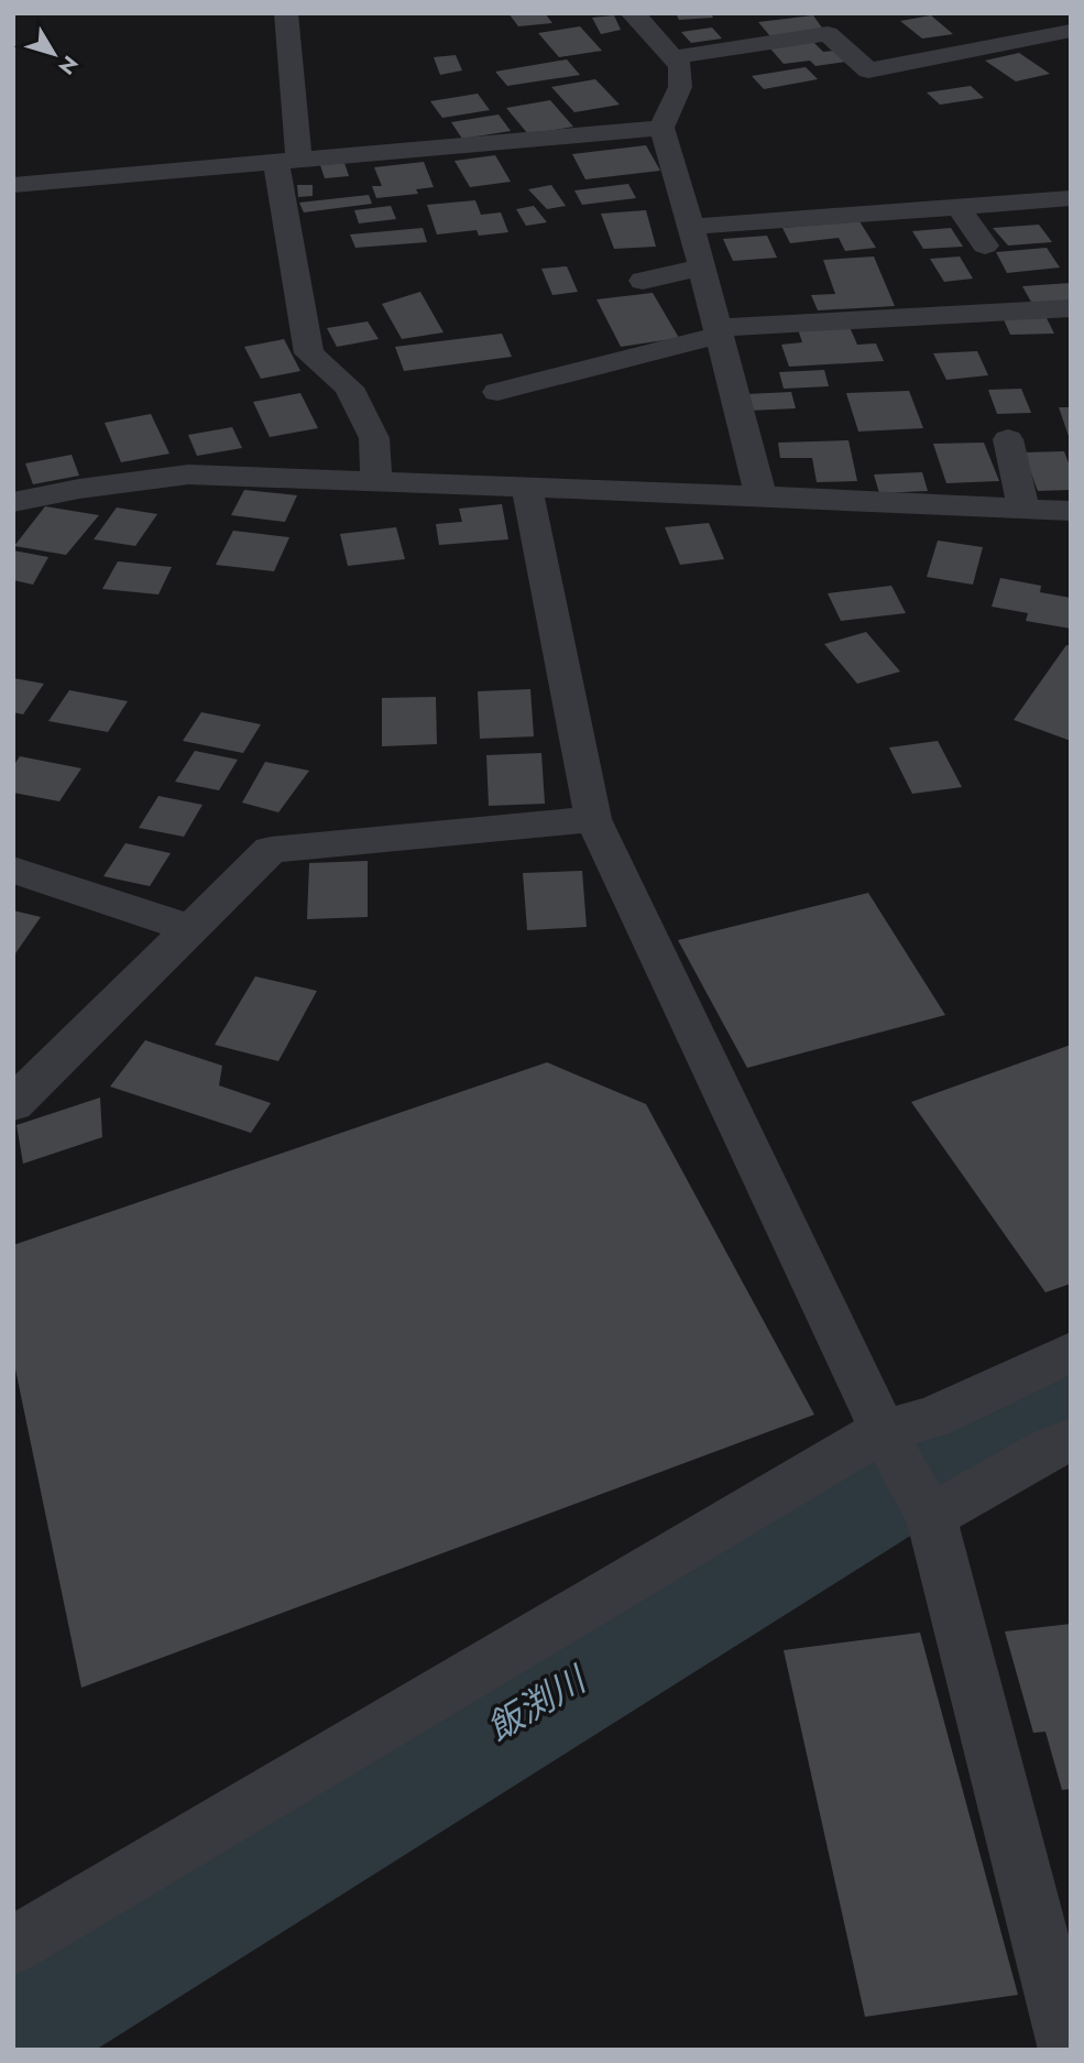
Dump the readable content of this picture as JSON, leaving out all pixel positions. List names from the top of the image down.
{
  "water": ["飯渕川"],
  "north": "bottom right"
}
